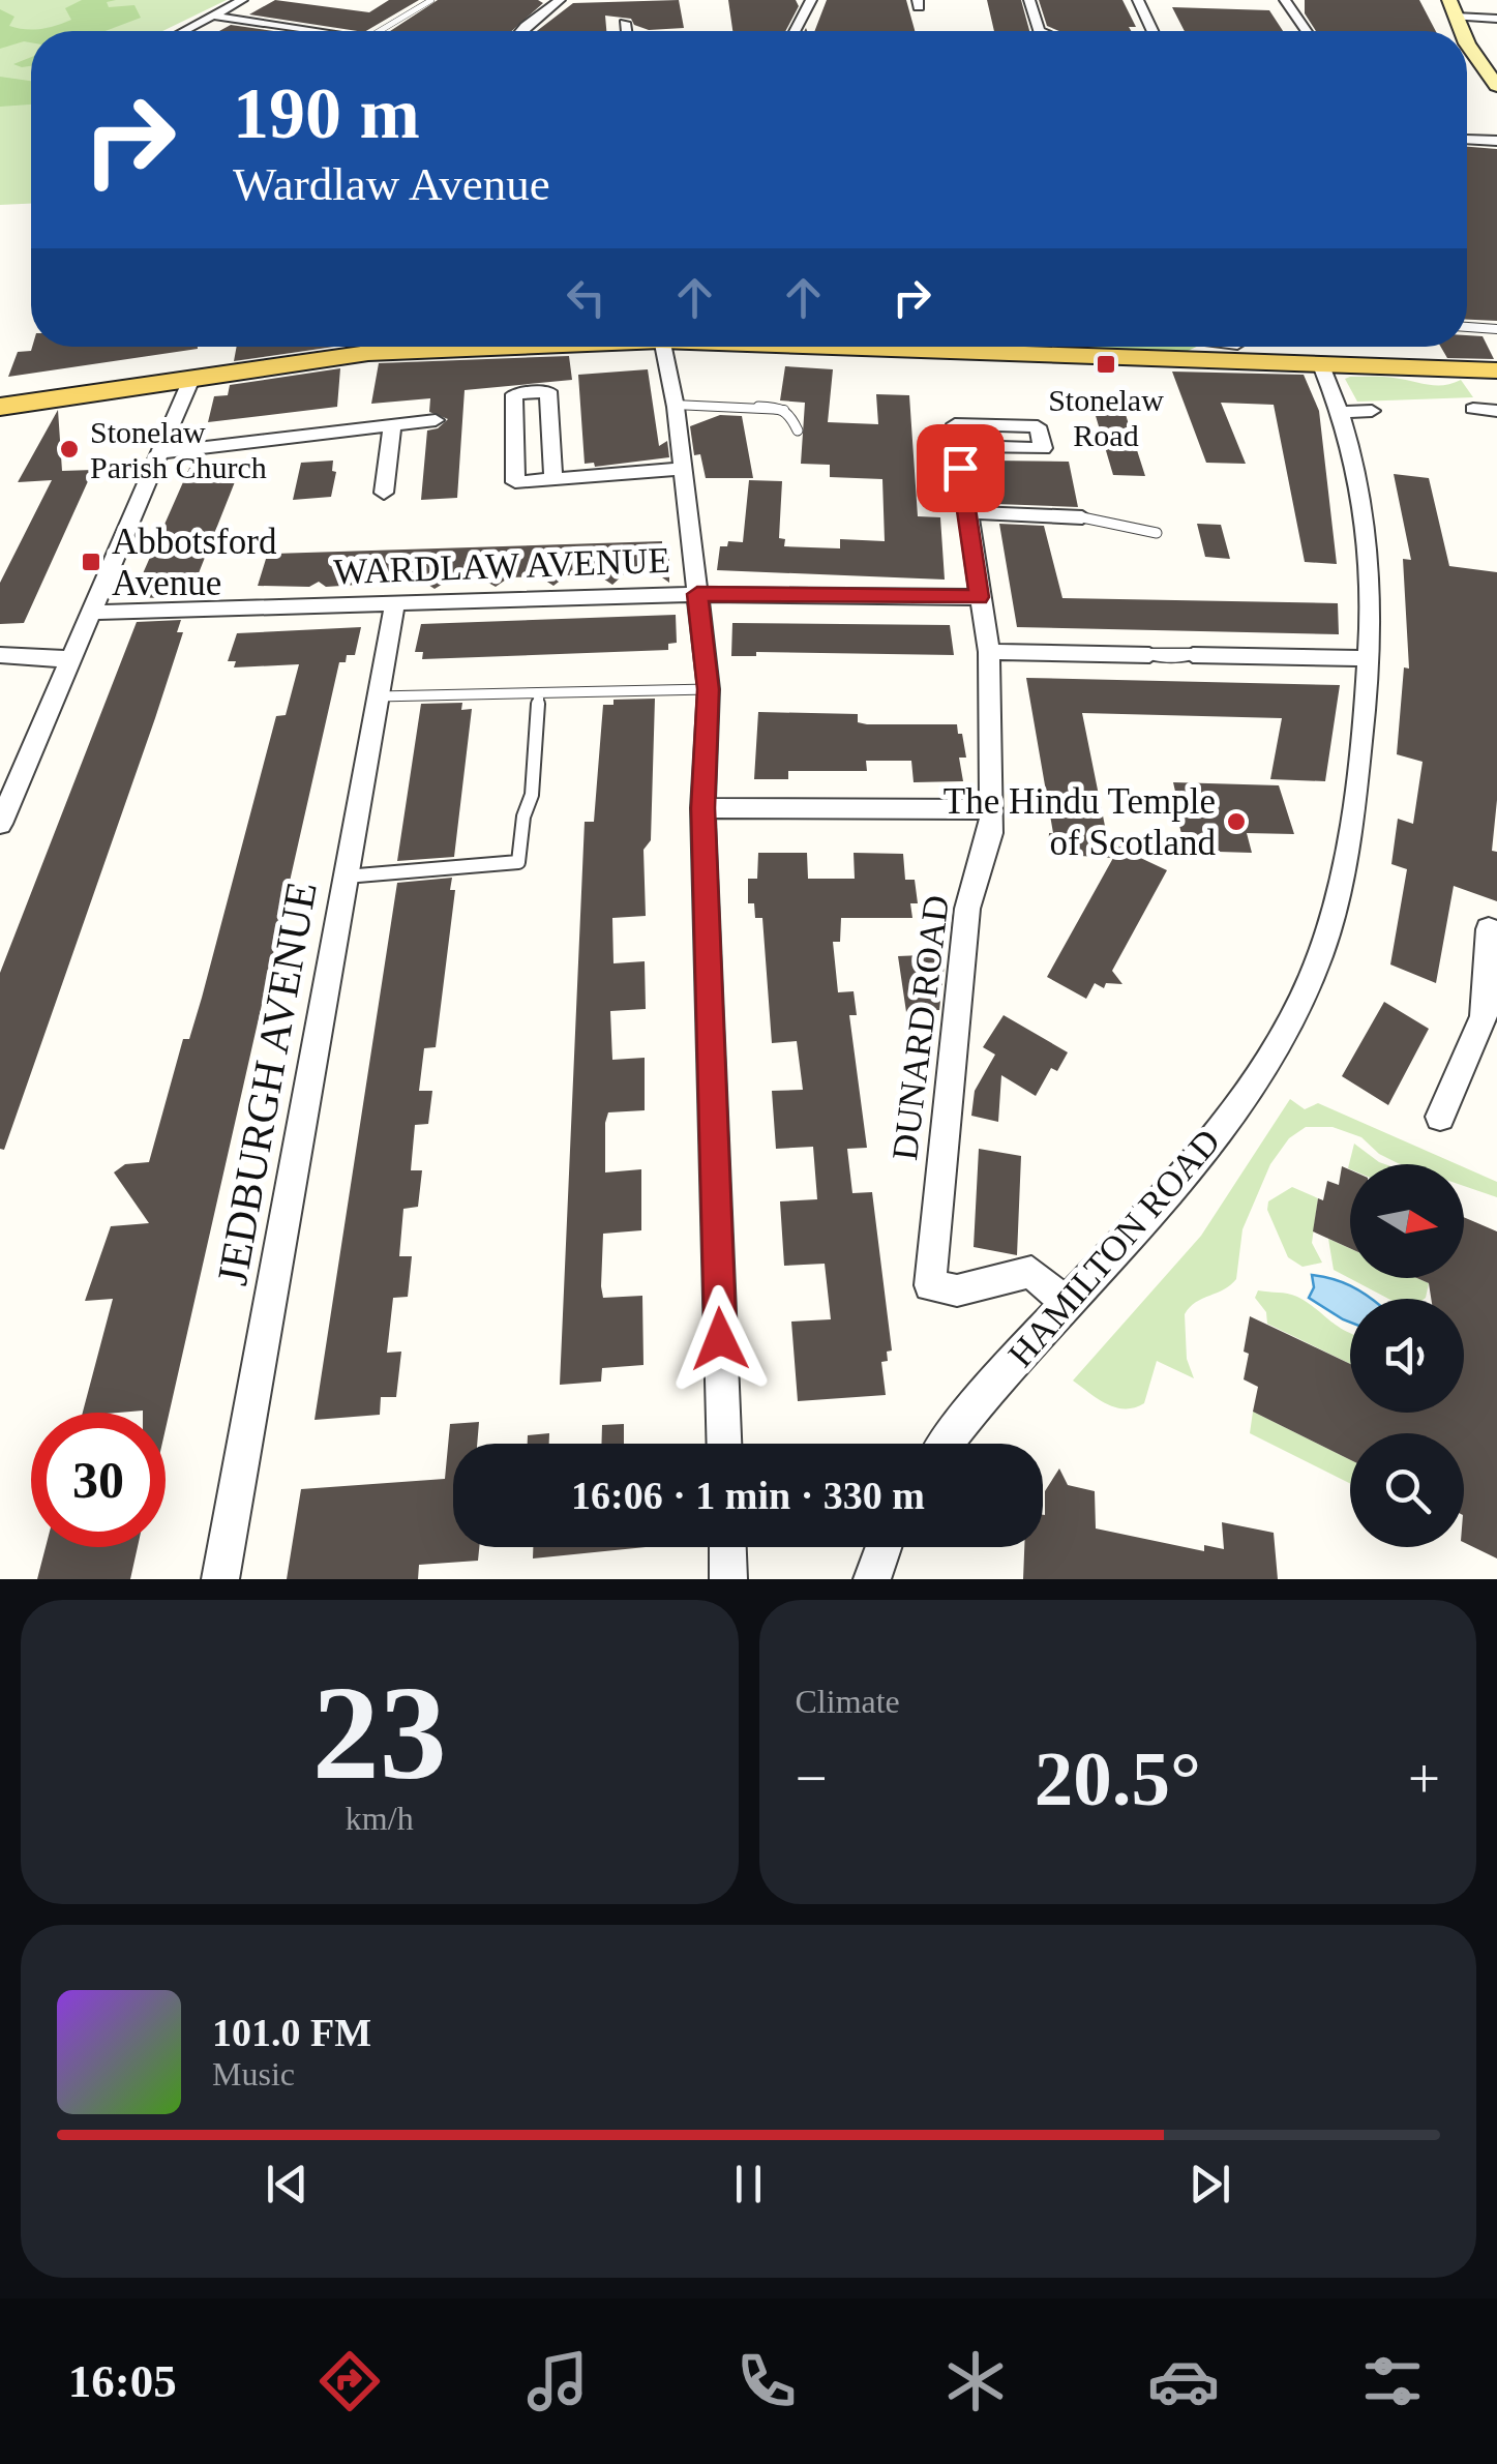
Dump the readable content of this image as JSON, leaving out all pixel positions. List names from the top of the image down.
{
  "streets": {
    "street": [
      "WARDLAW AVENUE",
      "DUNARD ROAD",
      "JEDBURGH AVENUE",
      "HAMILTON ROAD"
    ]
  },
  "crossings": [
    ["WARDLAW AVENUE", "DUNARD ROAD"],
    ["WARDLAW AVENUE", "JEDBURGH AVENUE"],
    ["DUNARD ROAD", "HAMILTON ROAD"]
  ],
  "places": {
    "transit": ["Stonelaw Road", "Abbotsford Avenue"],
    "other": ["Stonelaw Parish Church", "The Hindu Temple of Scotland"]
  },
  "north": "right",
  "page": {
    "turn": ["190 m", "Wardlaw Avenue"],
    "limit": "30",
    "trip": "16:06 · 1 min · 330 m",
    "tile": [
      ["23", "km/h"],
      "Climate"
    ],
    "heat": ["−", "20.5°", "+"],
    "song": ["101.0 FM", "Music"],
    "tabs": "16:05"
  }
}
